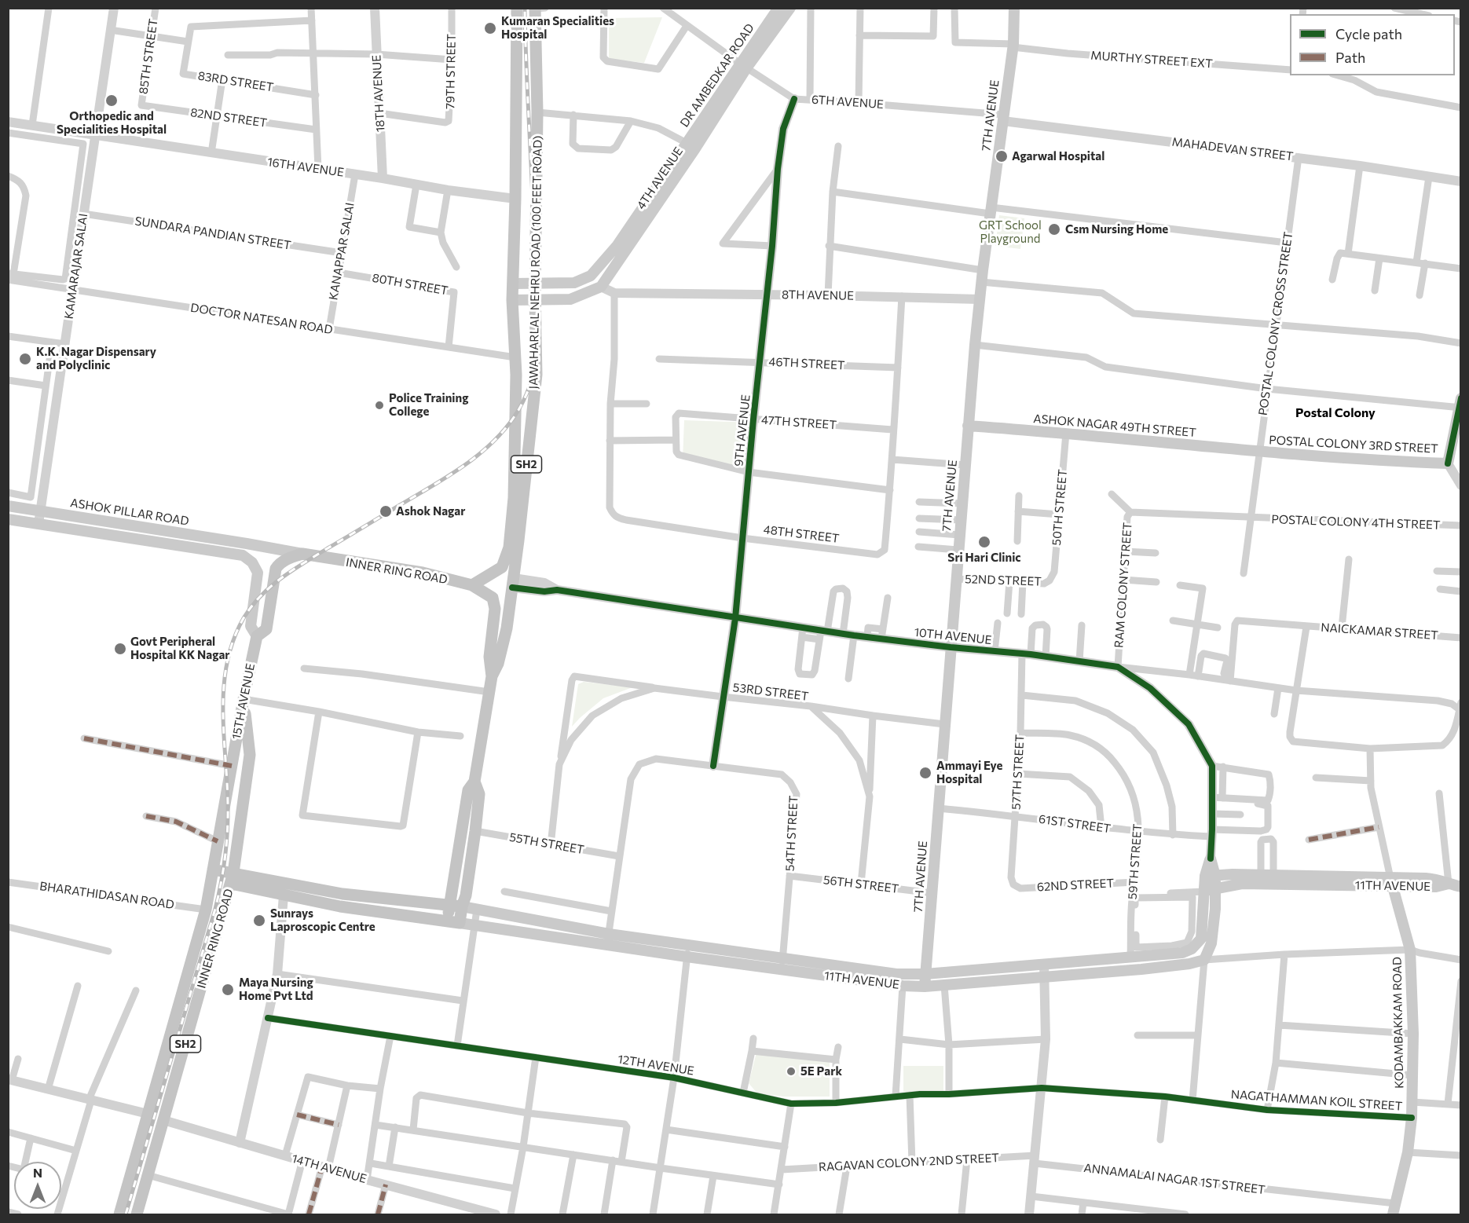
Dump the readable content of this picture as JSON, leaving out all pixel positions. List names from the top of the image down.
{
  "streets": {
    "main road": [
      "DR AMBEDKAR ROAD",
      "7TH AVENUE",
      "4TH AVENUE",
      "JAWAHARLAL NEHRU ROAD (100 FEET ROAD)",
      "ASHOK NAGAR 49TH STREET",
      "POSTAL COLONY 3RD STREET",
      "SH2",
      "ASHOK PILLAR ROAD",
      "INNER RING ROAD",
      "15TH AVENUE",
      "11TH AVENUE",
      "KODAMBAKKAM ROAD"
    ],
    "street": [
      "85TH STREET",
      "MURTHY STREET EXT",
      "79TH STREET",
      "83RD STREET",
      "18TH AVENUE",
      "6TH AVENUE",
      "82ND STREET",
      "MAHADEVAN STREET",
      "16TH AVENUE",
      "SUNDARA PANDIAN STREET",
      "KANAPPAR SALAI",
      "KAMARAJAR SALAI",
      "80TH STREET",
      "8TH AVENUE",
      "DOCTOR NATESAN ROAD",
      "POSTAL COLONY CROSS STREET",
      "46TH STREET",
      "47TH STREET",
      "9TH AVENUE",
      "50TH STREET",
      "POSTAL COLONY 4TH STREET",
      "48TH STREET",
      "52ND STREET",
      "RAM COLONY STREET",
      "NAICKAMAR STREET",
      "10TH AVENUE",
      "53RD STREET",
      "57TH STREET",
      "61ST STREET",
      "54TH STREET",
      "55TH STREET",
      "59TH STREET",
      "56TH STREET",
      "62ND STREET",
      "BHARATHIDASAN ROAD",
      "12TH AVENUE",
      "NAGATHAMMAN KOIL STREET",
      "RAGAVAN COLONY 2ND STREET",
      "14TH AVENUE",
      "ANNAMALAI NAGAR 1ST STREET"
    ]
  },
  "crossings": [
    ["85TH STREET", "82ND STREET"],
    ["MURTHY STREET EXT", "7TH AVENUE"],
    ["79TH STREET", "18TH AVENUE"],
    ["DR AMBEDKAR ROAD", "6TH AVENUE"],
    ["DR AMBEDKAR ROAD", "4TH AVENUE"],
    ["DR AMBEDKAR ROAD", "JAWAHARLAL NEHRU ROAD (100 FEET ROAD)"],
    ["18TH AVENUE", "16TH AVENUE"],
    ["6TH AVENUE", "7TH AVENUE"],
    ["6TH AVENUE", "MAHADEVAN STREET"],
    ["6TH AVENUE", "4TH AVENUE"],
    ["6TH AVENUE", "9TH AVENUE"],
    ["7TH AVENUE", "MAHADEVAN STREET"],
    ["7TH AVENUE", "8TH AVENUE"],
    ["7TH AVENUE", "ASHOK NAGAR 49TH STREET"],
    ["7TH AVENUE", "52ND STREET"],
    ["7TH AVENUE", "10TH AVENUE"],
    ["7TH AVENUE", "61ST STREET"],
    ["7TH AVENUE", "56TH STREET"],
    ["7TH AVENUE", "11TH AVENUE"],
    ["MAHADEVAN STREET", "POSTAL COLONY CROSS STREET"],
    ["16TH AVENUE", "KANAPPAR SALAI"],
    ["16TH AVENUE", "JAWAHARLAL NEHRU ROAD (100 FEET ROAD)"],
    ["16TH AVENUE", "KAMARAJAR SALAI"],
    ["4TH AVENUE", "8TH AVENUE"],
    ["SUNDARA PANDIAN STREET", "KANAPPAR SALAI"],
    ["SUNDARA PANDIAN STREET", "KAMARAJAR SALAI"],
    ["KANAPPAR SALAI", "80TH STREET"],
    ["KANAPPAR SALAI", "DOCTOR NATESAN ROAD"],
    ["JAWAHARLAL NEHRU ROAD (100 FEET ROAD)", "DOCTOR NATESAN ROAD"],
    ["JAWAHARLAL NEHRU ROAD (100 FEET ROAD)", "INNER RING ROAD"],
    ["JAWAHARLAL NEHRU ROAD (100 FEET ROAD)", "10TH AVENUE"],
    ["KAMARAJAR SALAI", "DOCTOR NATESAN ROAD"],
    ["KAMARAJAR SALAI", "ASHOK PILLAR ROAD"],
    ["80TH STREET", "DOCTOR NATESAN ROAD"],
    ["8TH AVENUE", "9TH AVENUE"],
    ["POSTAL COLONY CROSS STREET", "ASHOK NAGAR 49TH STREET"],
    ["POSTAL COLONY CROSS STREET", "POSTAL COLONY 3RD STREET"],
    ["POSTAL COLONY CROSS STREET", "POSTAL COLONY 4TH STREET"],
    ["POSTAL COLONY CROSS STREET", "RAM COLONY STREET"],
    ["46TH STREET", "9TH AVENUE"],
    ["47TH STREET", "9TH AVENUE"],
    ["ASHOK NAGAR 49TH STREET", "POSTAL COLONY 3RD STREET"],
    ["ASHOK NAGAR 49TH STREET", "50TH STREET"],
    ["9TH AVENUE", "48TH STREET"],
    ["9TH AVENUE", "10TH AVENUE"],
    ["9TH AVENUE", "53RD STREET"],
    ["9TH AVENUE", "54TH STREET"],
    ["50TH STREET", "52ND STREET"],
    ["ASHOK PILLAR ROAD", "INNER RING ROAD"],
    ["ASHOK PILLAR ROAD", "15TH AVENUE"],
    ["POSTAL COLONY 4TH STREET", "RAM COLONY STREET"],
    ["INNER RING ROAD", "15TH AVENUE"],
    ["INNER RING ROAD", "55TH STREET"],
    ["INNER RING ROAD", "11TH AVENUE"],
    ["INNER RING ROAD", "BHARATHIDASAN ROAD"],
    ["INNER RING ROAD", "14TH AVENUE"],
    ["RAM COLONY STREET", "10TH AVENUE"],
    ["10TH AVENUE", "57TH STREET"],
    ["10TH AVENUE", "61ST STREET"],
    ["10TH AVENUE", "11TH AVENUE"],
    ["53RD STREET", "55TH STREET"],
    ["53RD STREET", "56TH STREET"],
    ["57TH STREET", "61ST STREET"],
    ["57TH STREET", "59TH STREET"],
    ["57TH STREET", "62ND STREET"],
    ["61ST STREET", "59TH STREET"],
    ["54TH STREET", "55TH STREET"],
    ["54TH STREET", "56TH STREET"],
    ["54TH STREET", "11TH AVENUE"],
    ["59TH STREET", "62ND STREET"],
    ["59TH STREET", "11TH AVENUE"],
    ["11TH AVENUE", "KODAMBAKKAM ROAD"],
    ["KODAMBAKKAM ROAD", "NAGATHAMMAN KOIL STREET"],
    ["KODAMBAKKAM ROAD", "ANNAMALAI NAGAR 1ST STREET"],
    ["12TH AVENUE", "NAGATHAMMAN KOIL STREET"],
    ["RAGAVAN COLONY 2ND STREET", "ANNAMALAI NAGAR 1ST STREET"]
  ],
  "districts": ["Postal Colony"],
  "parks": ["GRT School Playground"],
  "places": [
    "Kumaran Specialities Hospital",
    "Orthopedic and Specialities Hospital",
    "Agarwal Hospital",
    "Csm Nursing Home",
    "K.K. Nagar Dispensary and Polyclinic",
    "Police Training College",
    "Ashok Nagar",
    "Sri Hari Clinic",
    "Govt Peripheral Hospital KK Nagar",
    "Ammayi Eye Hospital",
    "Sunrays Laproscopic Centre",
    "Maya Nursing Home Pvt Ltd",
    "5E Park"
  ],
  "legend": ["Cycle path", "Path"],
  "north": "top"
}
